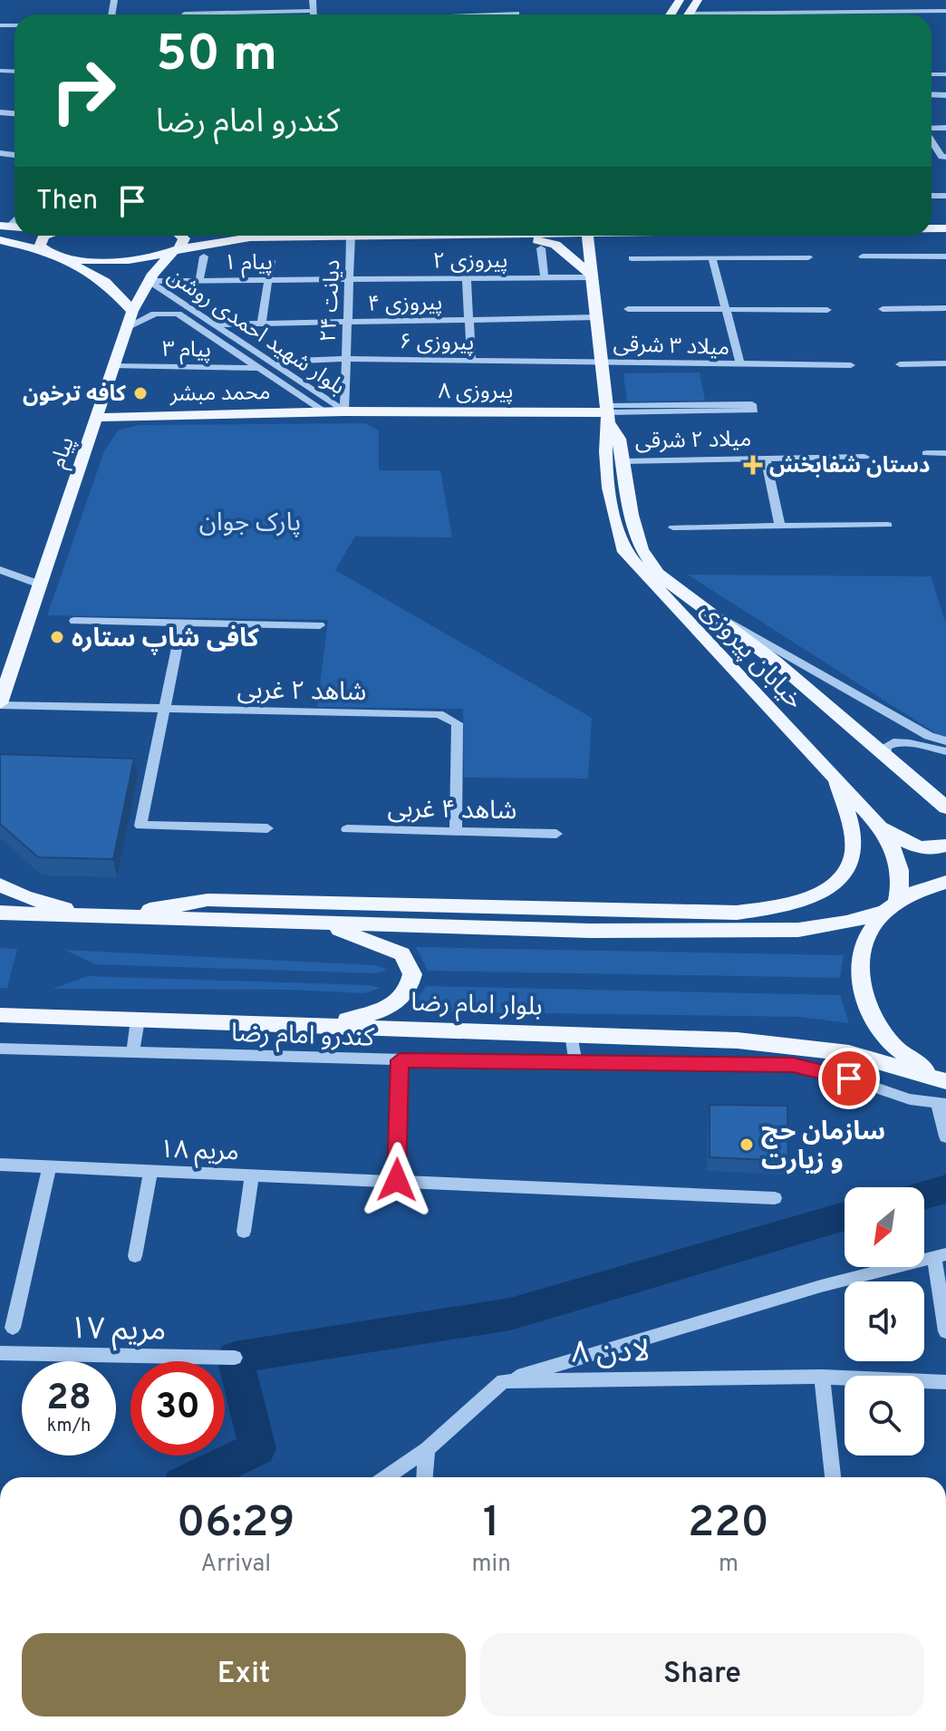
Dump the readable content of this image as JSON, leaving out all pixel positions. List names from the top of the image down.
{
  "streets": {
    "main road": [
      "پیروزی ۸",
      "محمد مبشر",
      "پیام",
      "خیابان پیروزی",
      "بلوار امام رضا"
    ],
    "street": [
      "پیروزی ۲",
      "پیام ۱",
      "دیانت ۲۴",
      "پیروزی ۴",
      "بلوار شهید احمدی روشن",
      "پیروزی ۶",
      "میلاد ۳ شرقی",
      "پیام ۳",
      "میلاد ۲ شرقی",
      "شاهد ۲ غربی",
      "شاهد ۴ غربی",
      "کندرو امام رضا",
      "مریم ۱۸",
      "مریم ۱۷",
      "لادن ۸"
    ]
  },
  "crossings": [
    ["پیروزی ۲", "پیام ۱"],
    ["پیروزی ۲", "دیانت ۲۴"],
    ["پیروزی ۲", "خیابان پیروزی"],
    ["پیام ۱", "دیانت ۲۴"],
    ["پیام ۱", "بلوار شهید احمدی روشن"],
    ["پیام ۱", "پیام"],
    ["دیانت ۲۴", "پیروزی ۴"],
    ["دیانت ۲۴", "بلوار شهید احمدی روشن"],
    ["دیانت ۲۴", "پیروزی ۶"],
    ["دیانت ۲۴", "پیروزی ۸"],
    ["دیانت ۲۴", "محمد مبشر"],
    ["پیروزی ۴", "بلوار شهید احمدی روشن"],
    ["پیروزی ۴", "خیابان پیروزی"],
    ["بلوار شهید احمدی روشن", "پیروزی ۶"],
    ["بلوار شهید احمدی روشن", "پیام ۳"],
    ["بلوار شهید احمدی روشن", "پیروزی ۸"],
    ["بلوار شهید احمدی روشن", "محمد مبشر"],
    ["بلوار شهید احمدی روشن", "پیام"],
    ["پیروزی ۶", "میلاد ۳ شرقی"],
    ["پیروزی ۶", "خیابان پیروزی"],
    ["میلاد ۳ شرقی", "خیابان پیروزی"],
    ["پیام ۳", "پیام"],
    ["پیروزی ۸", "محمد مبشر"],
    ["پیروزی ۸", "خیابان پیروزی"],
    ["محمد مبشر", "پیام"],
    ["میلاد ۲ شرقی", "خیابان پیروزی"],
    ["پیام", "شاهد ۲ غربی"],
    ["شاهد ۲ غربی", "شاهد ۴ غربی"]
  ],
  "parks": ["پارک جوان"],
  "places": {
    "other": ["کافه ترخون", "کافی شاپ ستاره", "سازمان حج و زیارت"],
    "health": ["دستان شفابخش"]
  },
  "north": "bottom left",
  "page": {
    "turn": ["50 m", "کندرو امام رضا"],
    "then": "Then",
    "speed": "28 km/h",
    "limit": "30",
    "eta": [
      "06:29",
      "Arrival",
      "1",
      "min",
      "220",
      "m"
    ],
    "buttons": ["Exit", "Share"]
  }
}
